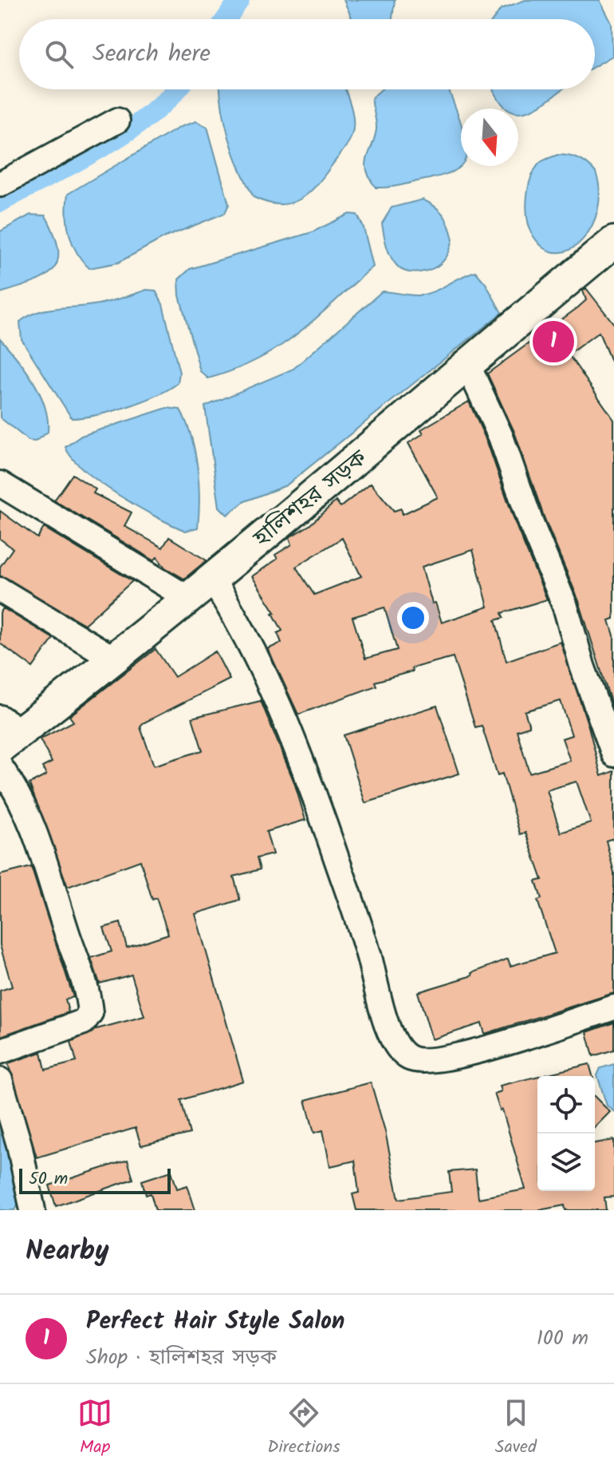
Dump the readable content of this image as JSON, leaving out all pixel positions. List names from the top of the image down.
{
  "streets": {
    "street": ["হালিশহর সড়ক"]
  },
  "scale_bar": "50 m",
  "north": "bottom",
  "page": {
    "search": "Search here",
    "pins": "1",
    "scale": "50 m",
    "heading": "Nearby",
    "list": [
      {
        "mark": "1",
        "name": "Perfect Hair Style Salon",
        "note": "Shop · হালিশহর সড়ক",
        "value": "100 m"
      }
    ],
    "nav": ["Map", "Directions", "Saved"]
  }
}
